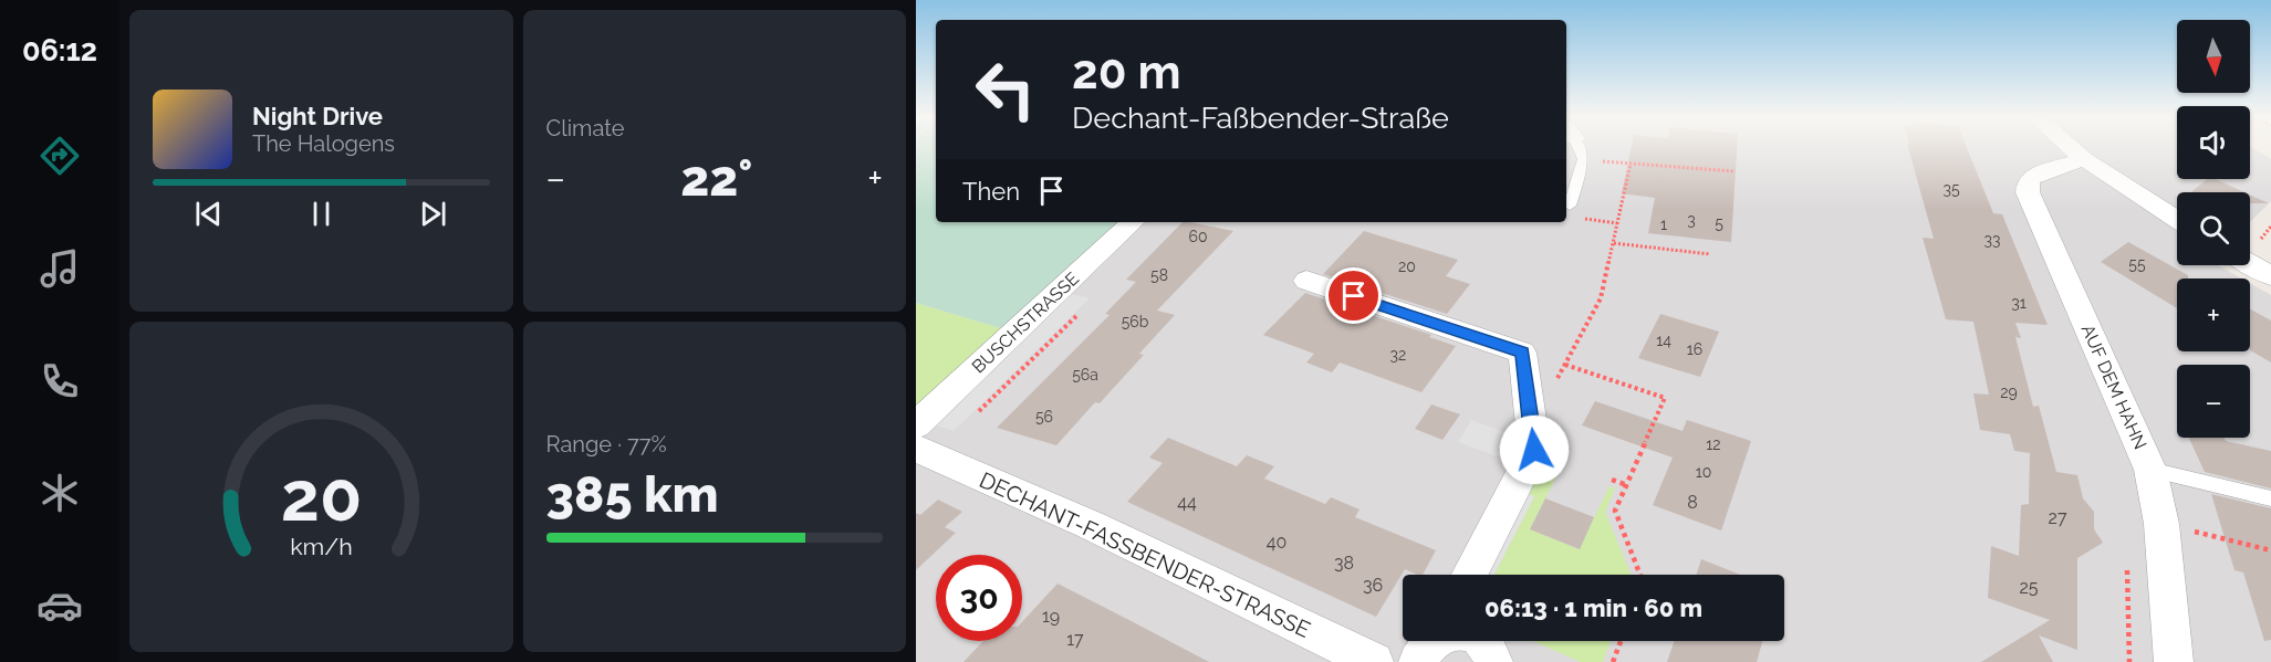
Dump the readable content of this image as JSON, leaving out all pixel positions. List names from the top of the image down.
{
  "streets": {
    "street": ["BUSCHSTRASSE", "AUF DEM HAHN", "DECHANT-FASSBENDER-STRASSE"]
  },
  "house_numbers": [
    "35",
    "3",
    "5",
    "1",
    "60",
    "33",
    "55",
    "20",
    "58",
    "31",
    "56b",
    "14",
    "16",
    "32",
    "56a",
    "29",
    "56",
    "12",
    "10",
    "44",
    "8",
    "27",
    "40",
    "38",
    "36",
    "25",
    "19",
    "17"
  ],
  "north": "bottom",
  "page": {
    "tabs": "06:12",
    "tile": [
      "Climate",
      ["Range · 77%", "385 km"]
    ],
    "map_buttons": ["+", "−"],
    "turn": ["20 m", "Dechant-Faßbender-Straße"],
    "song": ["Night Drive", "The Halogens"],
    "heat": ["−", "22°", "+"],
    "then": "Then",
    "limit": "30",
    "trip": "06:13 · 1 min · 60 m",
    "gauge": ["20", "km/h"]
  }
}
